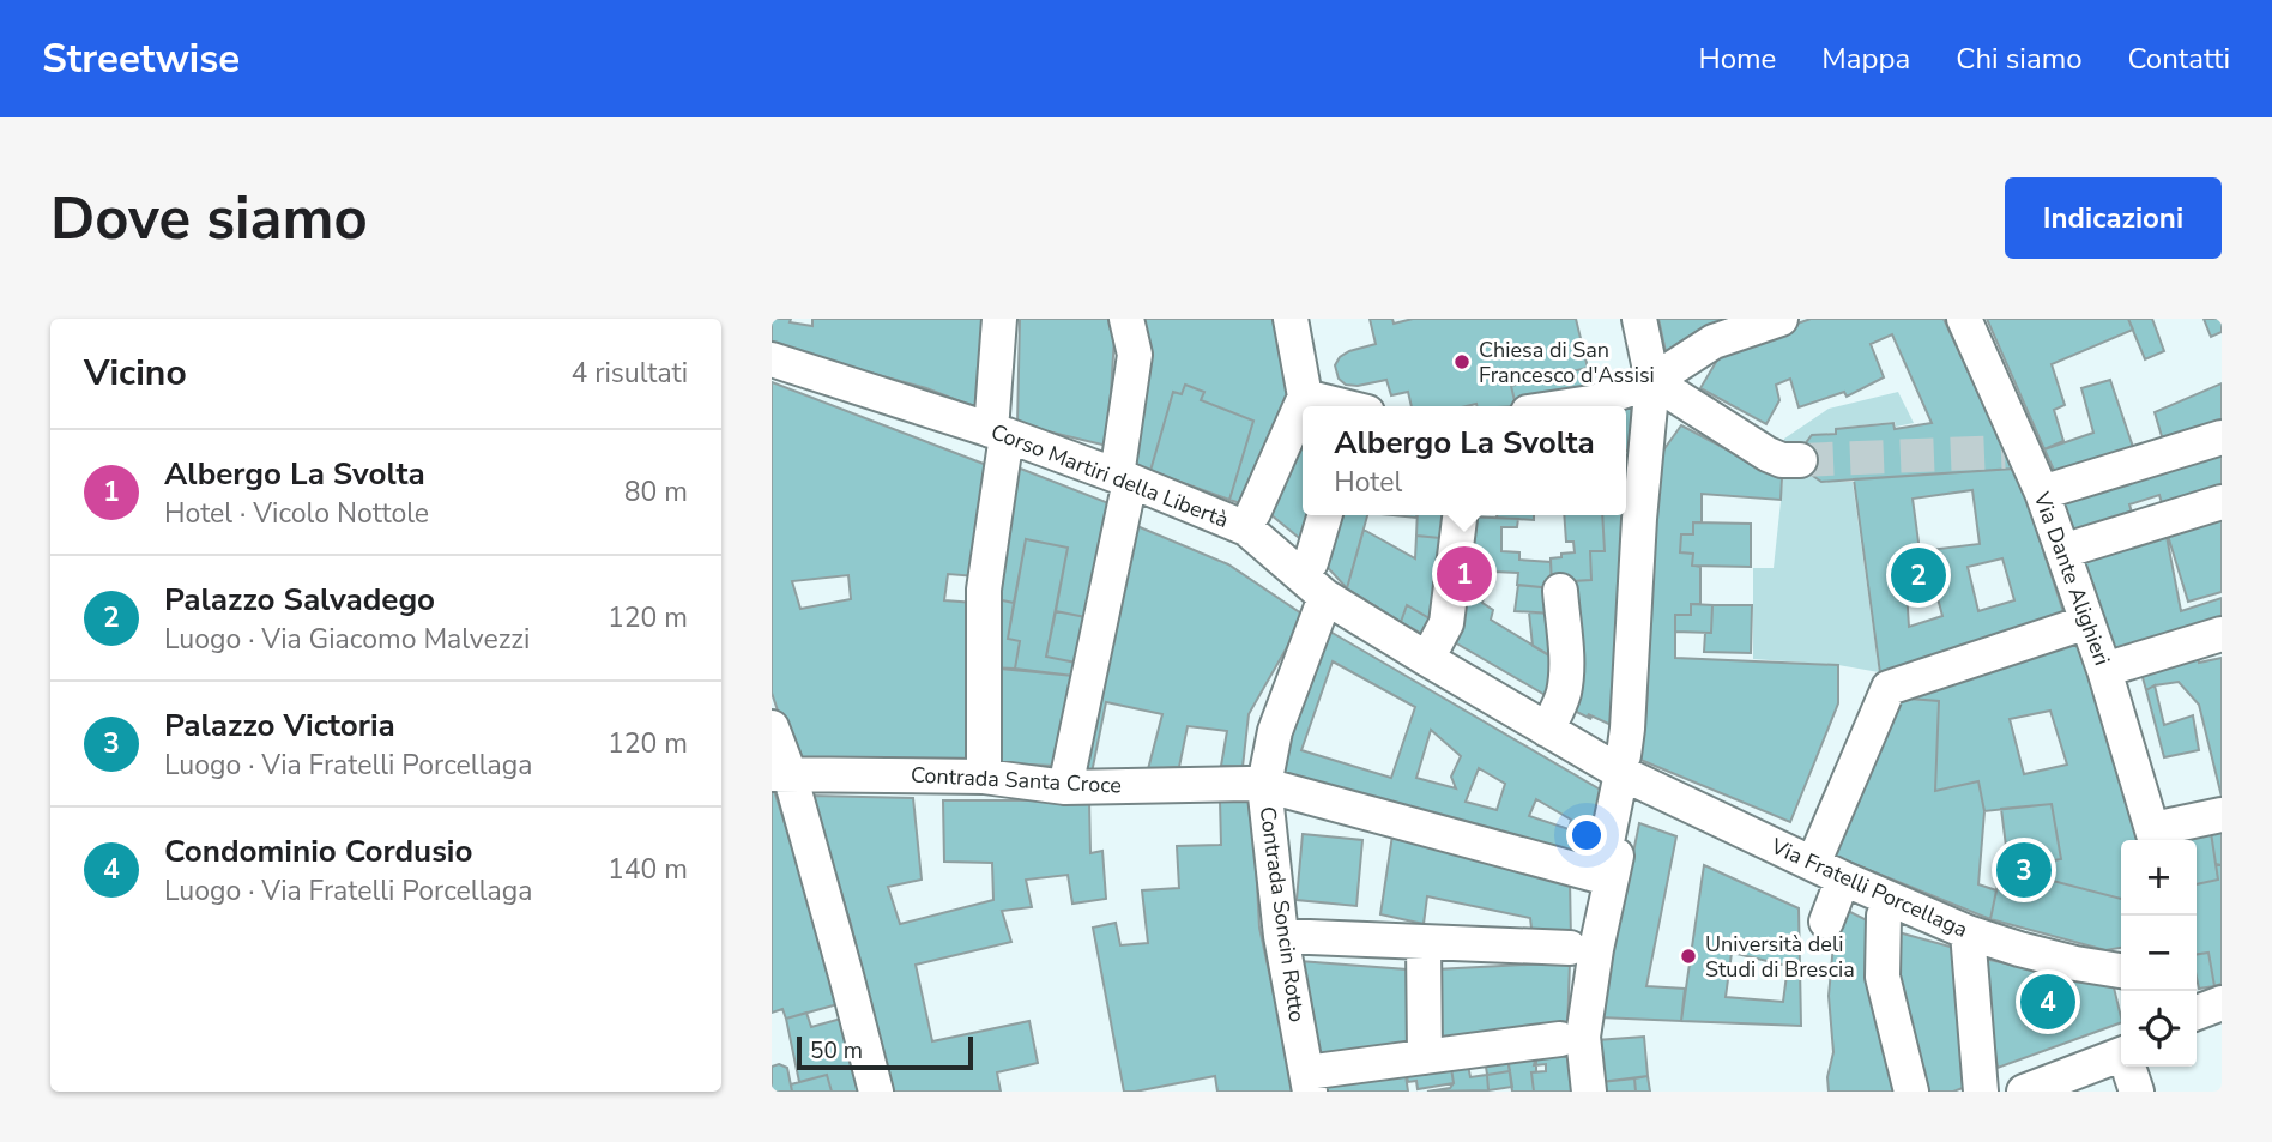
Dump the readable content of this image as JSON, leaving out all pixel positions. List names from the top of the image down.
{
  "streets": {
    "street": [
      "Corso Martiri della Libertà",
      "Via Dante Alighieri",
      "Contrada Santa Croce",
      "Via Fratelli Porcellaga",
      "Contrada Soncin Rotto"
    ]
  },
  "crossings": [
    ["Corso Martiri della Libertà", "Contrada Santa Croce"],
    ["Corso Martiri della Libertà", "Via Fratelli Porcellaga"],
    ["Corso Martiri della Libertà", "Contrada Soncin Rotto"],
    ["Contrada Santa Croce", "Via Fratelli Porcellaga"],
    ["Contrada Santa Croce", "Contrada Soncin Rotto"]
  ],
  "places": ["Chiesa di San Francesco d'Assisi", "Università deli Studi di Brescia"],
  "scale_bar": "50 m",
  "page": {
    "header": "Streetwise",
    "nav": [
      "Home",
      "Mappa",
      "Chi siamo",
      "Contatti"
    ],
    "buttons": "Indicazioni",
    "title": "Dove siamo",
    "heading": ["Vicino", "4 risultati"],
    "popup": ["Albergo La Svolta", "Hotel"],
    "list": [
      {
        "mark": "1",
        "name": "Albergo La Svolta",
        "note": "Hotel · Vicolo Nottole",
        "value": "80 m"
      },
      {
        "mark": "2",
        "name": "Palazzo Salvadego",
        "note": "Luogo · Via Giacomo Malvezzi",
        "value": "120 m"
      },
      {
        "mark": "3",
        "name": "Palazzo Victoria",
        "note": "Luogo · Via Fratelli Porcellaga",
        "value": "120 m"
      },
      {
        "mark": "4",
        "name": "Condominio Cordusio",
        "note": "Luogo · Via Fratelli Porcellaga",
        "value": "140 m"
      }
    ],
    "pins": [
      "1",
      "2",
      "3",
      "4"
    ],
    "map_buttons": ["+", "−"],
    "scale": "50 m"
  }
}
